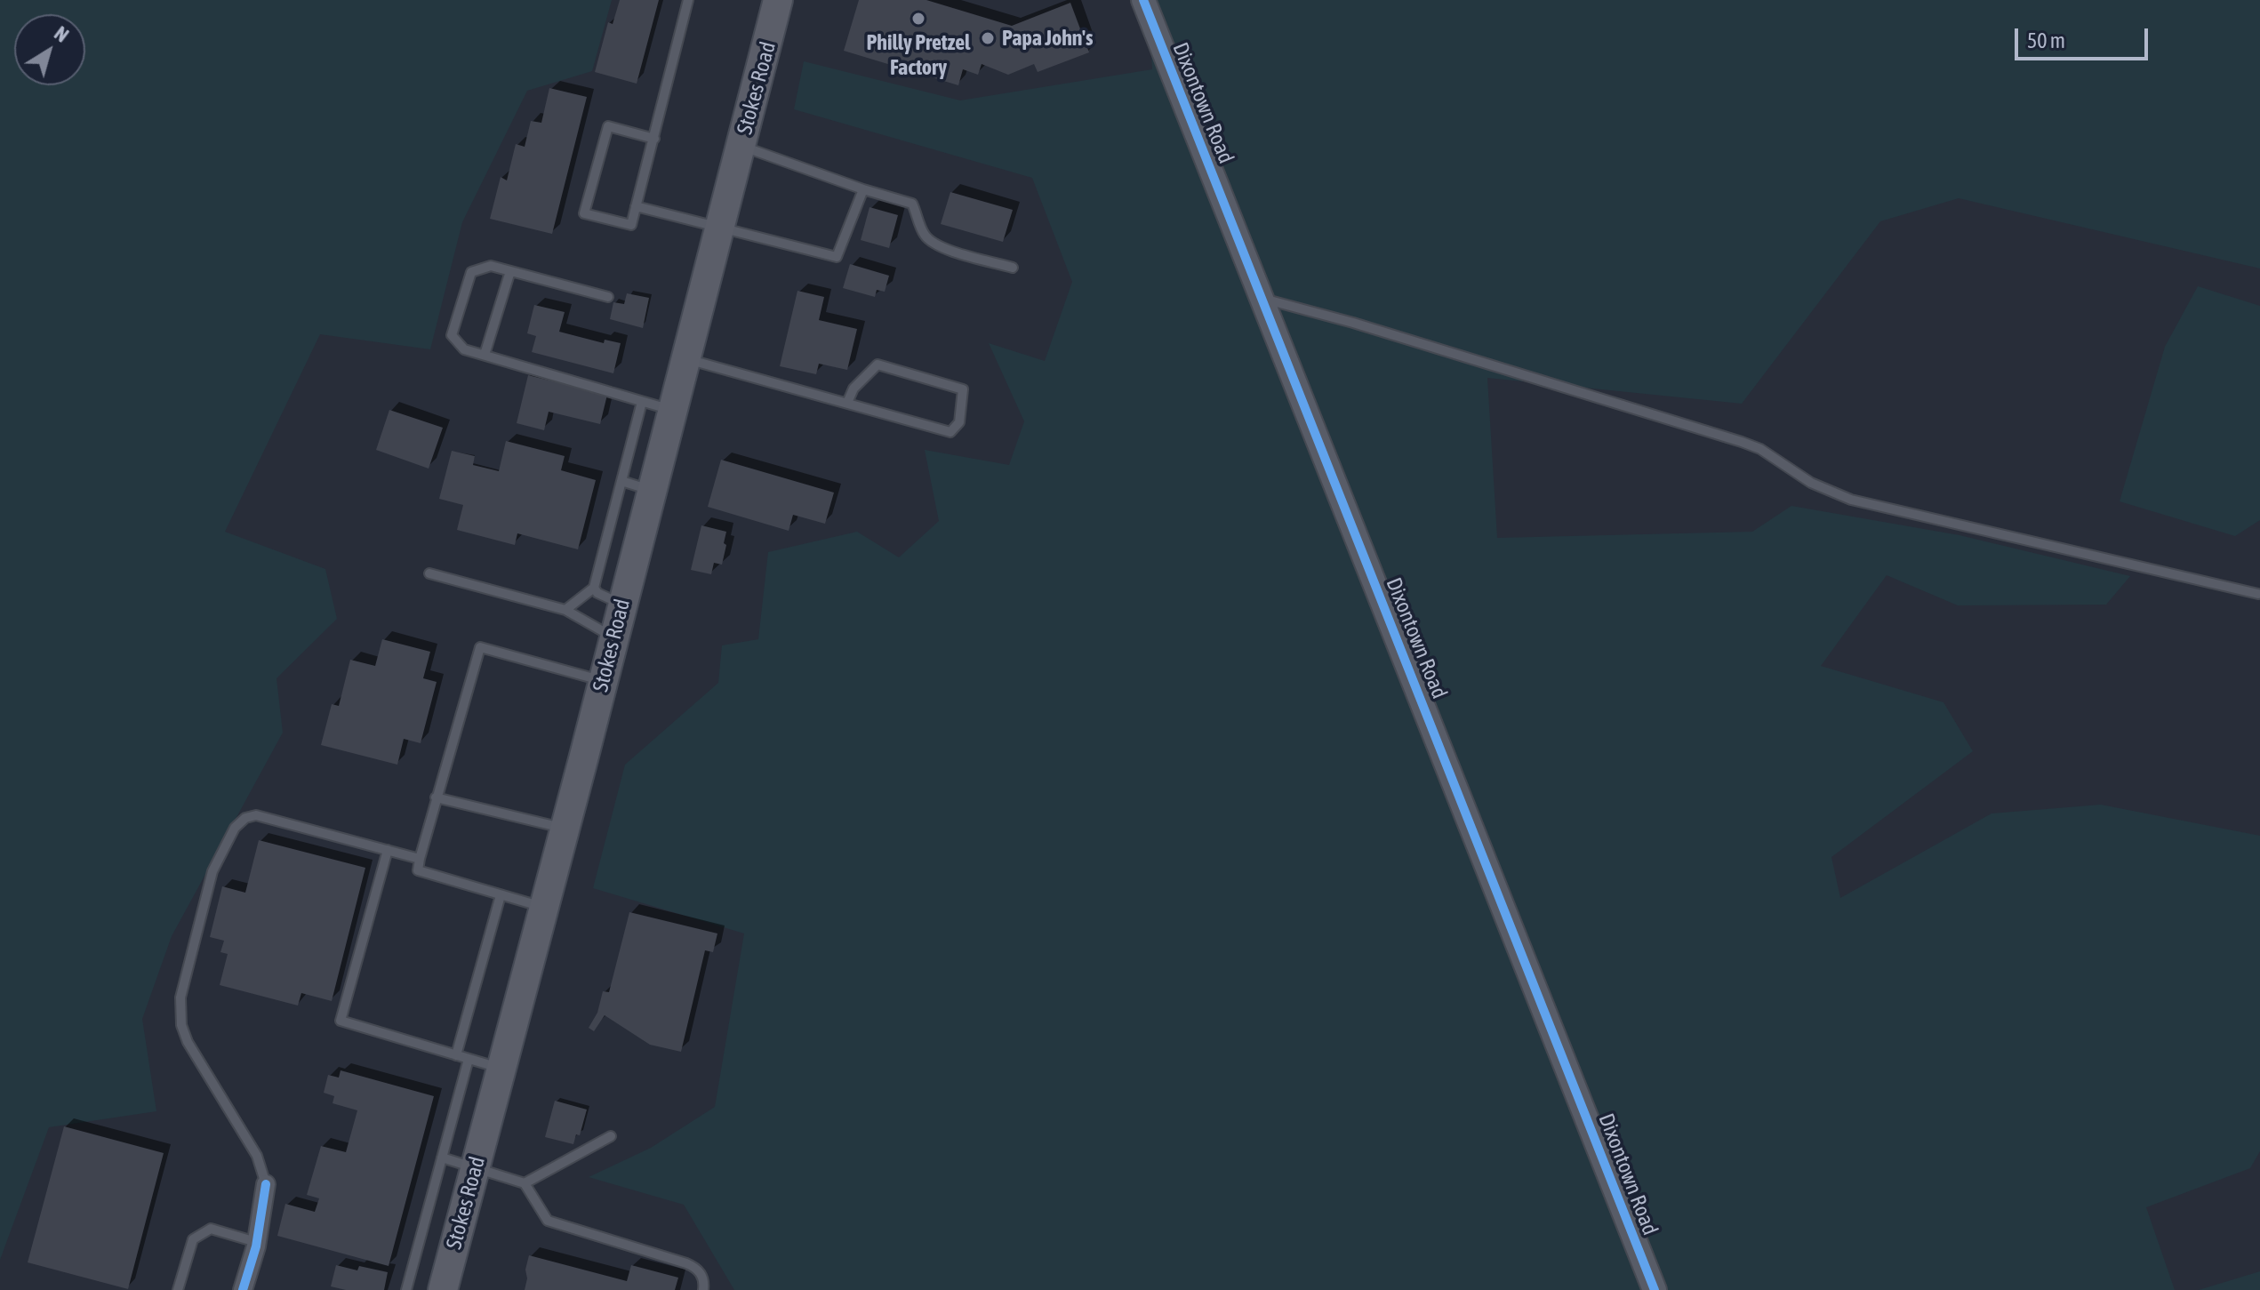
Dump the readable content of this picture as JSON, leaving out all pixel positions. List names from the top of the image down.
{
  "streets": {
    "main road": ["Stokes Road"],
    "street": ["Dixontown Road"]
  },
  "places": ["Philly Pretzel Factory", "Papa John's"],
  "scale_bar": "50 m",
  "north": "top right"
}
